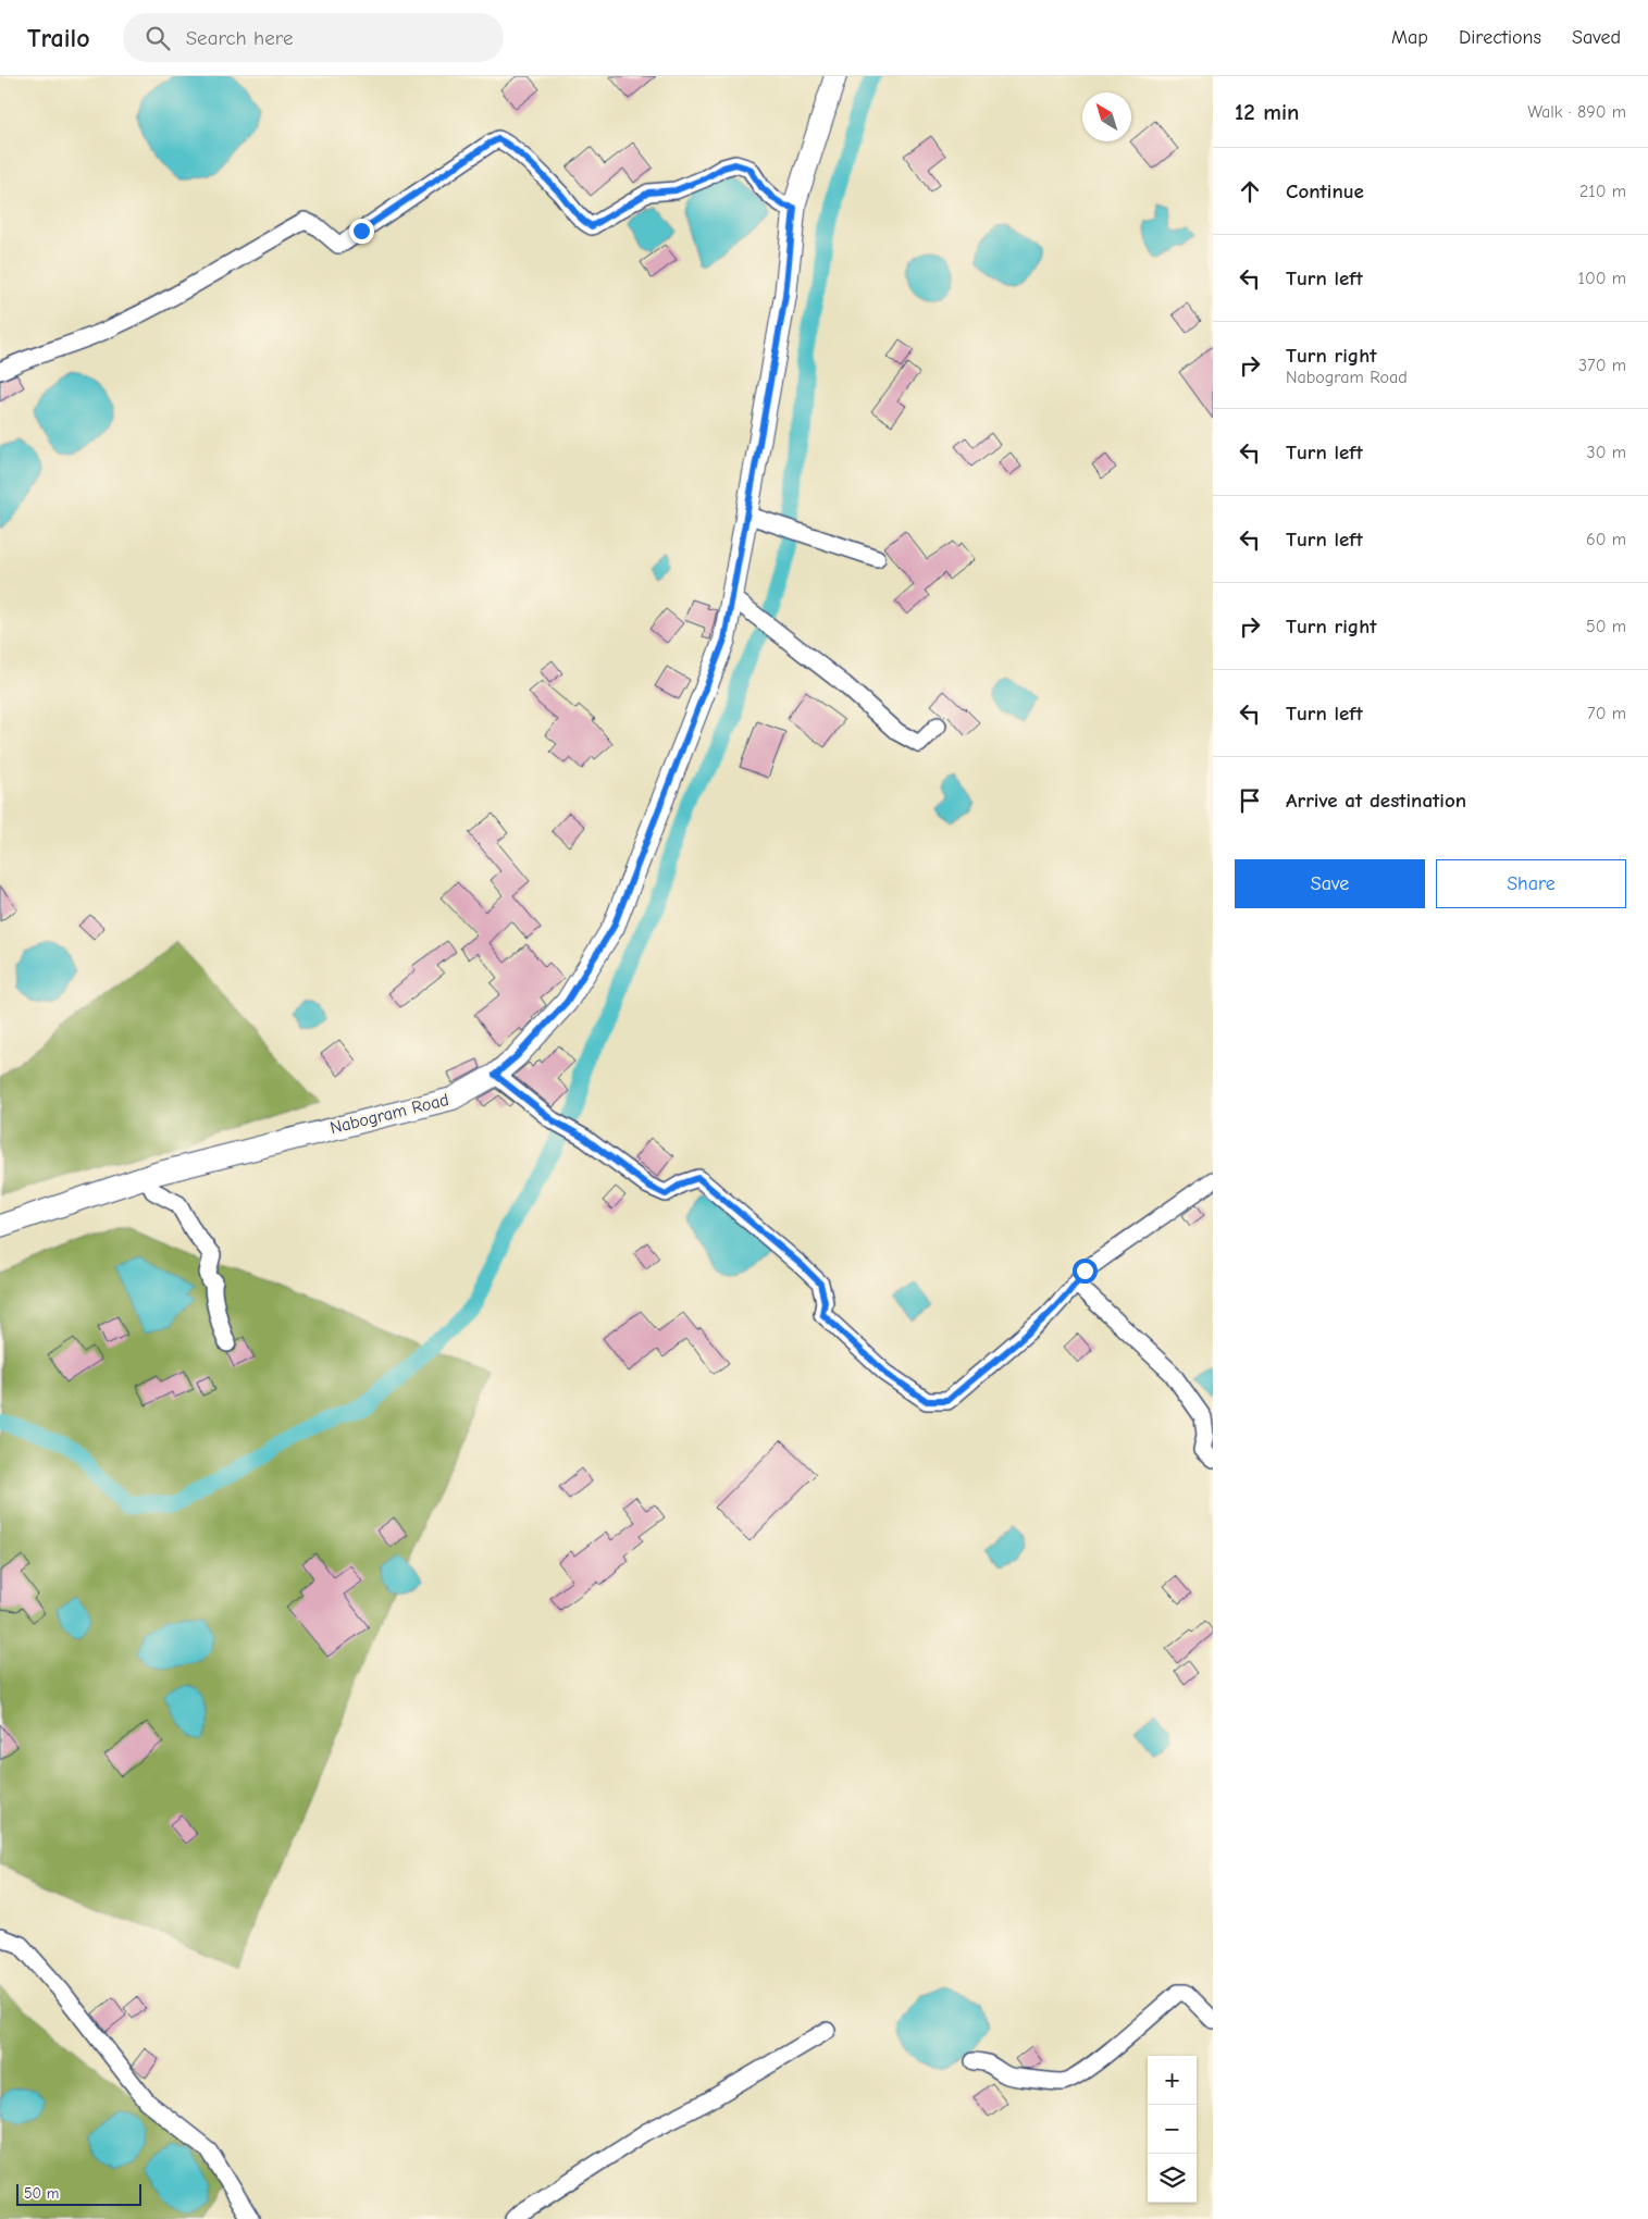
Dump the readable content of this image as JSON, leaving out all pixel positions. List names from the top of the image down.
{
  "streets": {
    "main road": ["Nabogram Road"]
  },
  "scale_bar": "50 m",
  "north": "top left",
  "page": {
    "header": "Trailo",
    "search": "Search here",
    "nav": ["Map", "Directions", "Saved"],
    "heading": ["12 min", "Walk · 890 m"],
    "list": [
      ["Continue", "210 m"],
      ["Turn left", "100 m"],
      ["Turn right", "Nabogram Road", "370 m"],
      ["Turn left", "30 m"],
      ["Turn left", "60 m"],
      ["Turn right", "50 m"],
      ["Turn left", "70 m"],
      "Arrive at destination"
    ],
    "buttons": ["Save", "Share"],
    "map_buttons": ["+", "−"],
    "scale": "50 m"
  }
}
